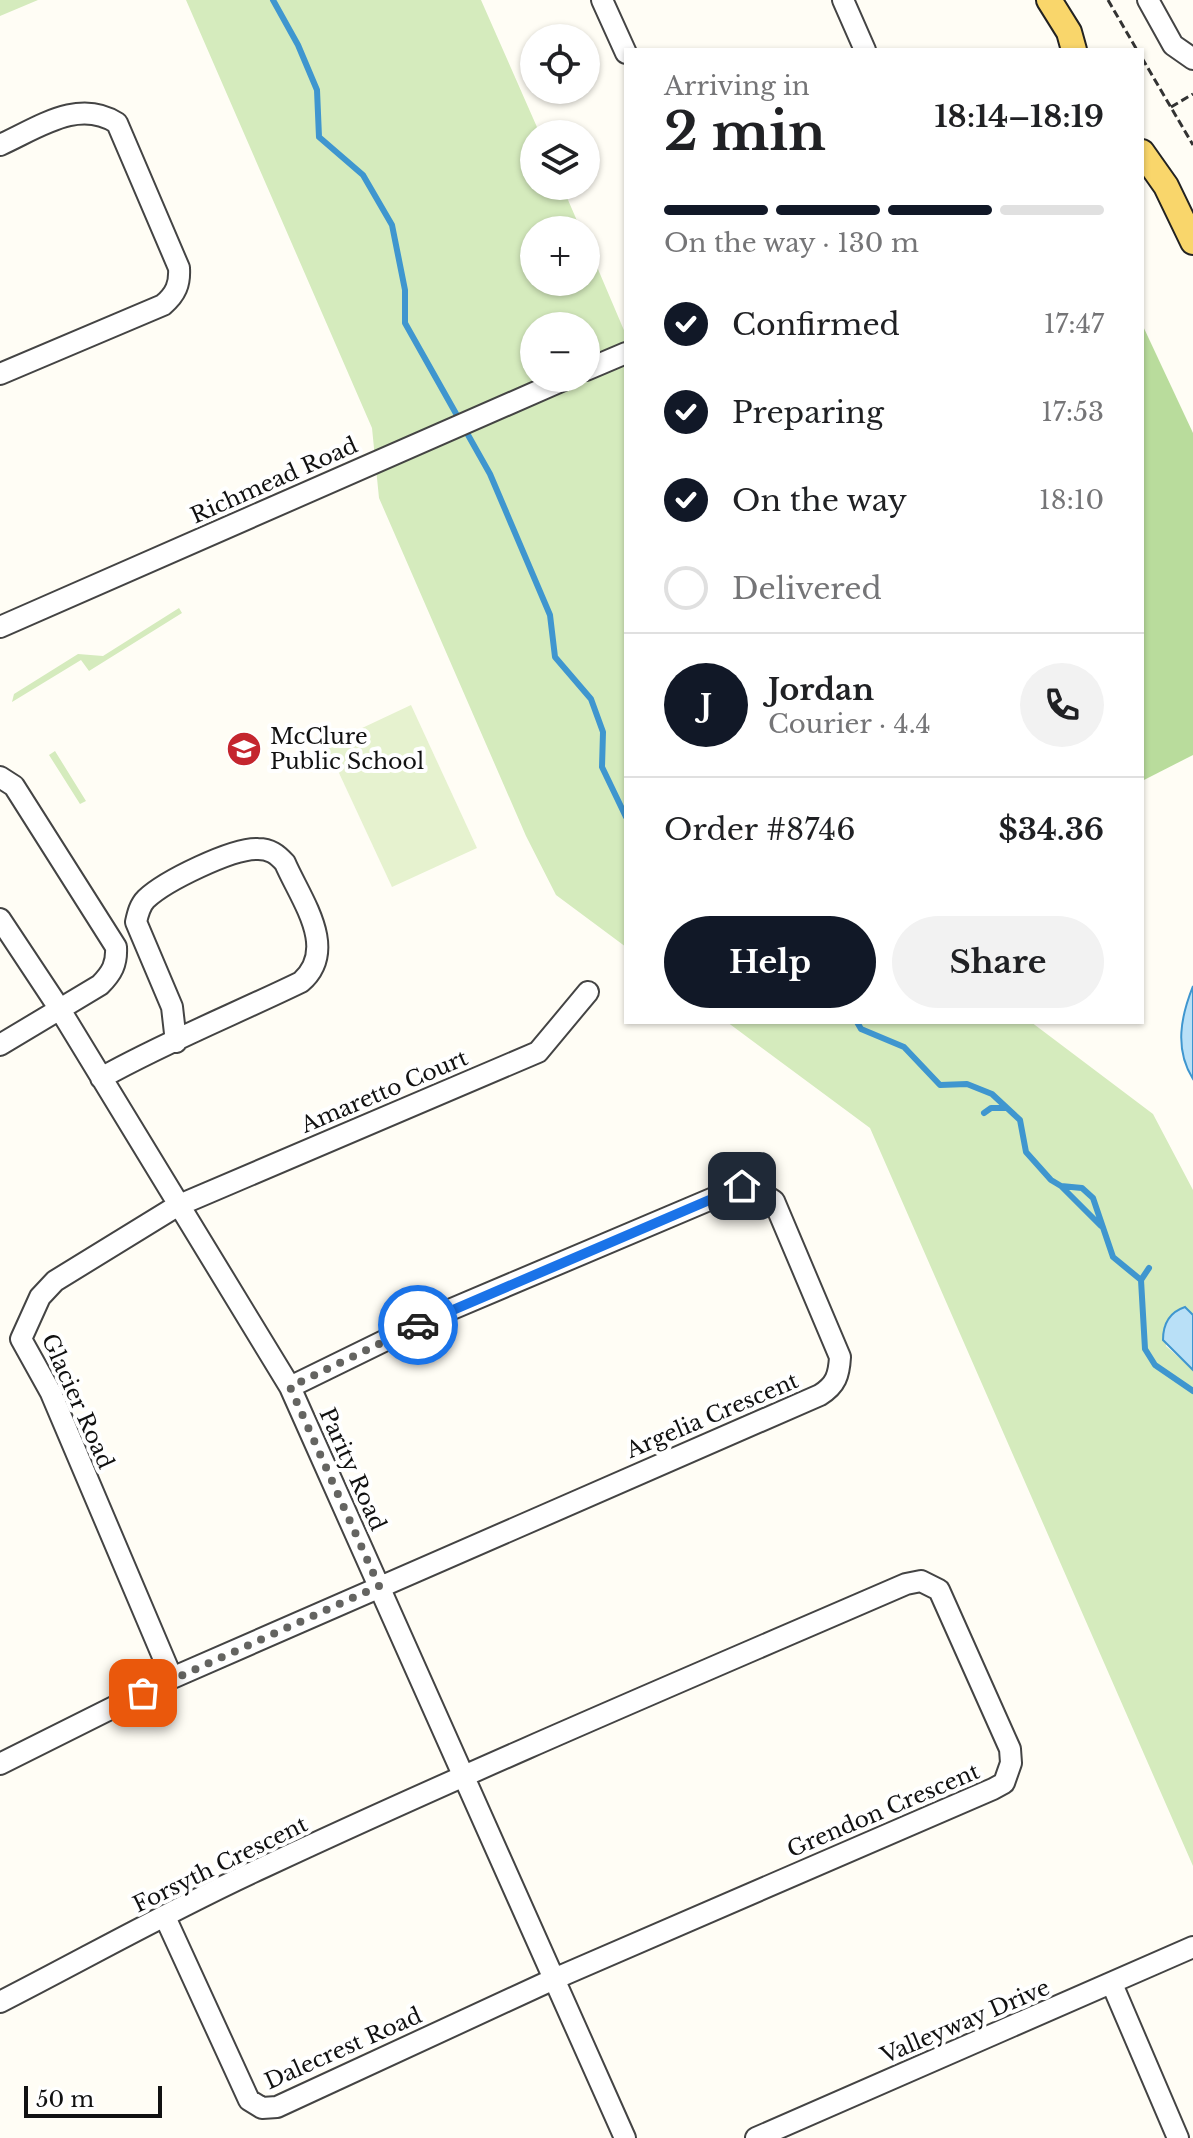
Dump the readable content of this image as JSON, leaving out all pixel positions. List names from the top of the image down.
{
  "streets": {
    "street": [
      "Richmead Road",
      "Amaretto Court",
      "Glacier Road",
      "Argelia Crescent",
      "Parity Road",
      "Grendon Crescent",
      "Forsyth Crescent",
      "Valleyway Drive",
      "Dalecrest Road"
    ]
  },
  "crossings": [
    ["Amaretto Court", "Glacier Road"],
    ["Amaretto Court", "Parity Road"],
    ["Glacier Road", "Parity Road"],
    ["Argelia Crescent", "Parity Road"],
    ["Parity Road", "Grendon Crescent"],
    ["Parity Road", "Forsyth Crescent"],
    ["Parity Road", "Dalecrest Road"],
    ["Grendon Crescent", "Forsyth Crescent"],
    ["Grendon Crescent", "Dalecrest Road"],
    ["Forsyth Crescent", "Dalecrest Road"]
  ],
  "places": {
    "school or university": ["McClure Public School"]
  },
  "scale_bar": "50 m",
  "page": {
    "map_buttons": ["+", "−"],
    "heading": ["2 min", "Arriving in", "18:14–18:19"],
    "panel": [
      "Jordan",
      "Courier · 4.4",
      "Order #8746",
      "$34.36"
    ],
    "bar": "On the way · 130 m",
    "list": [
      ["Confirmed", "17:47"],
      ["Preparing", "17:53"],
      ["On the way", "18:10"],
      "Delivered"
    ],
    "round": "J",
    "buttons": ["Help", "Share"],
    "scale": "50 m"
  }
}
